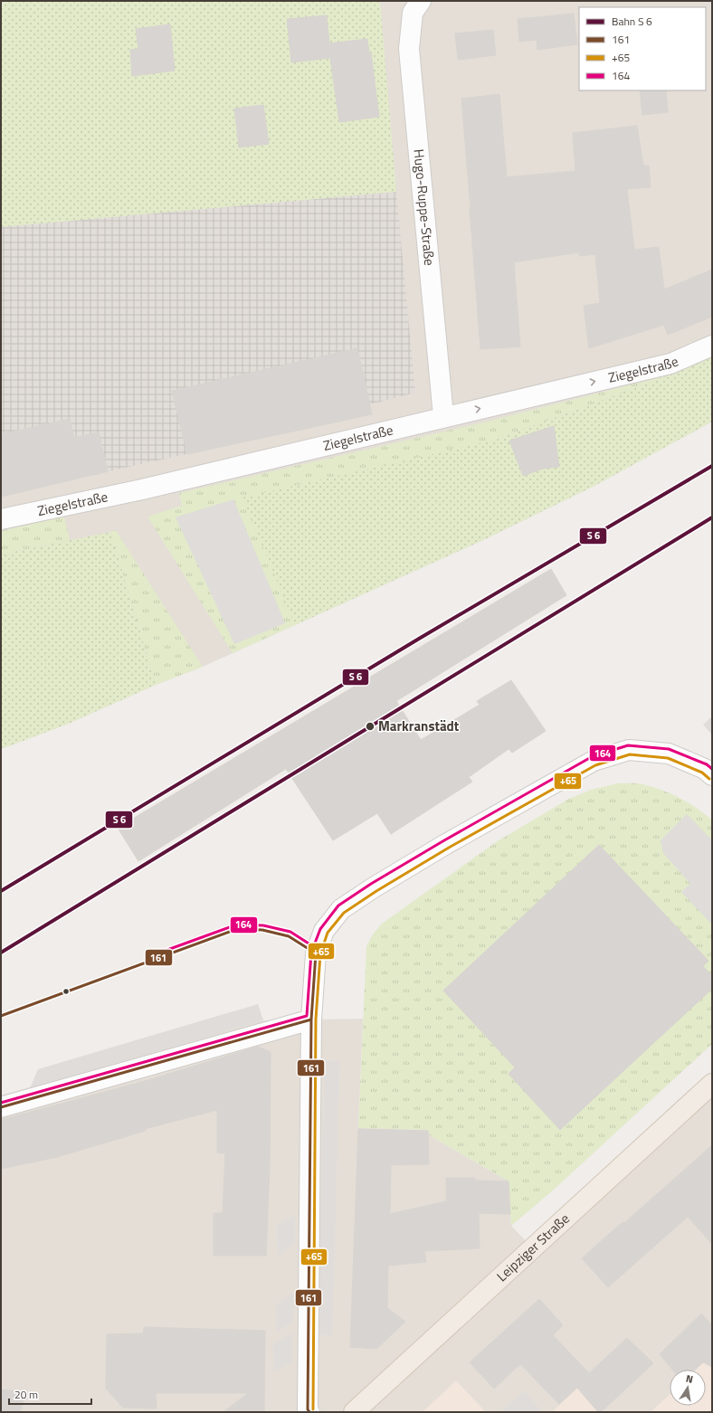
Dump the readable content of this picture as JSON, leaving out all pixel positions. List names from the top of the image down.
{
  "streets": {
    "main road": ["Leipziger Straße"],
    "street": ["Hugo-Ruppe-Straße", "Ziegelstraße"]
  },
  "crossings": [
    ["Hugo-Ruppe-Straße", "Ziegelstraße"]
  ],
  "one_way": ["Ziegelstraße"],
  "places": ["Markranstädt"],
  "lines": ["transit line 164", "transit line +65", "transit line 161"],
  "legend": [
    "Bahn S 6",
    "161",
    "+65",
    "164"
  ],
  "scale_bar": "20 m",
  "north": "top"
}
